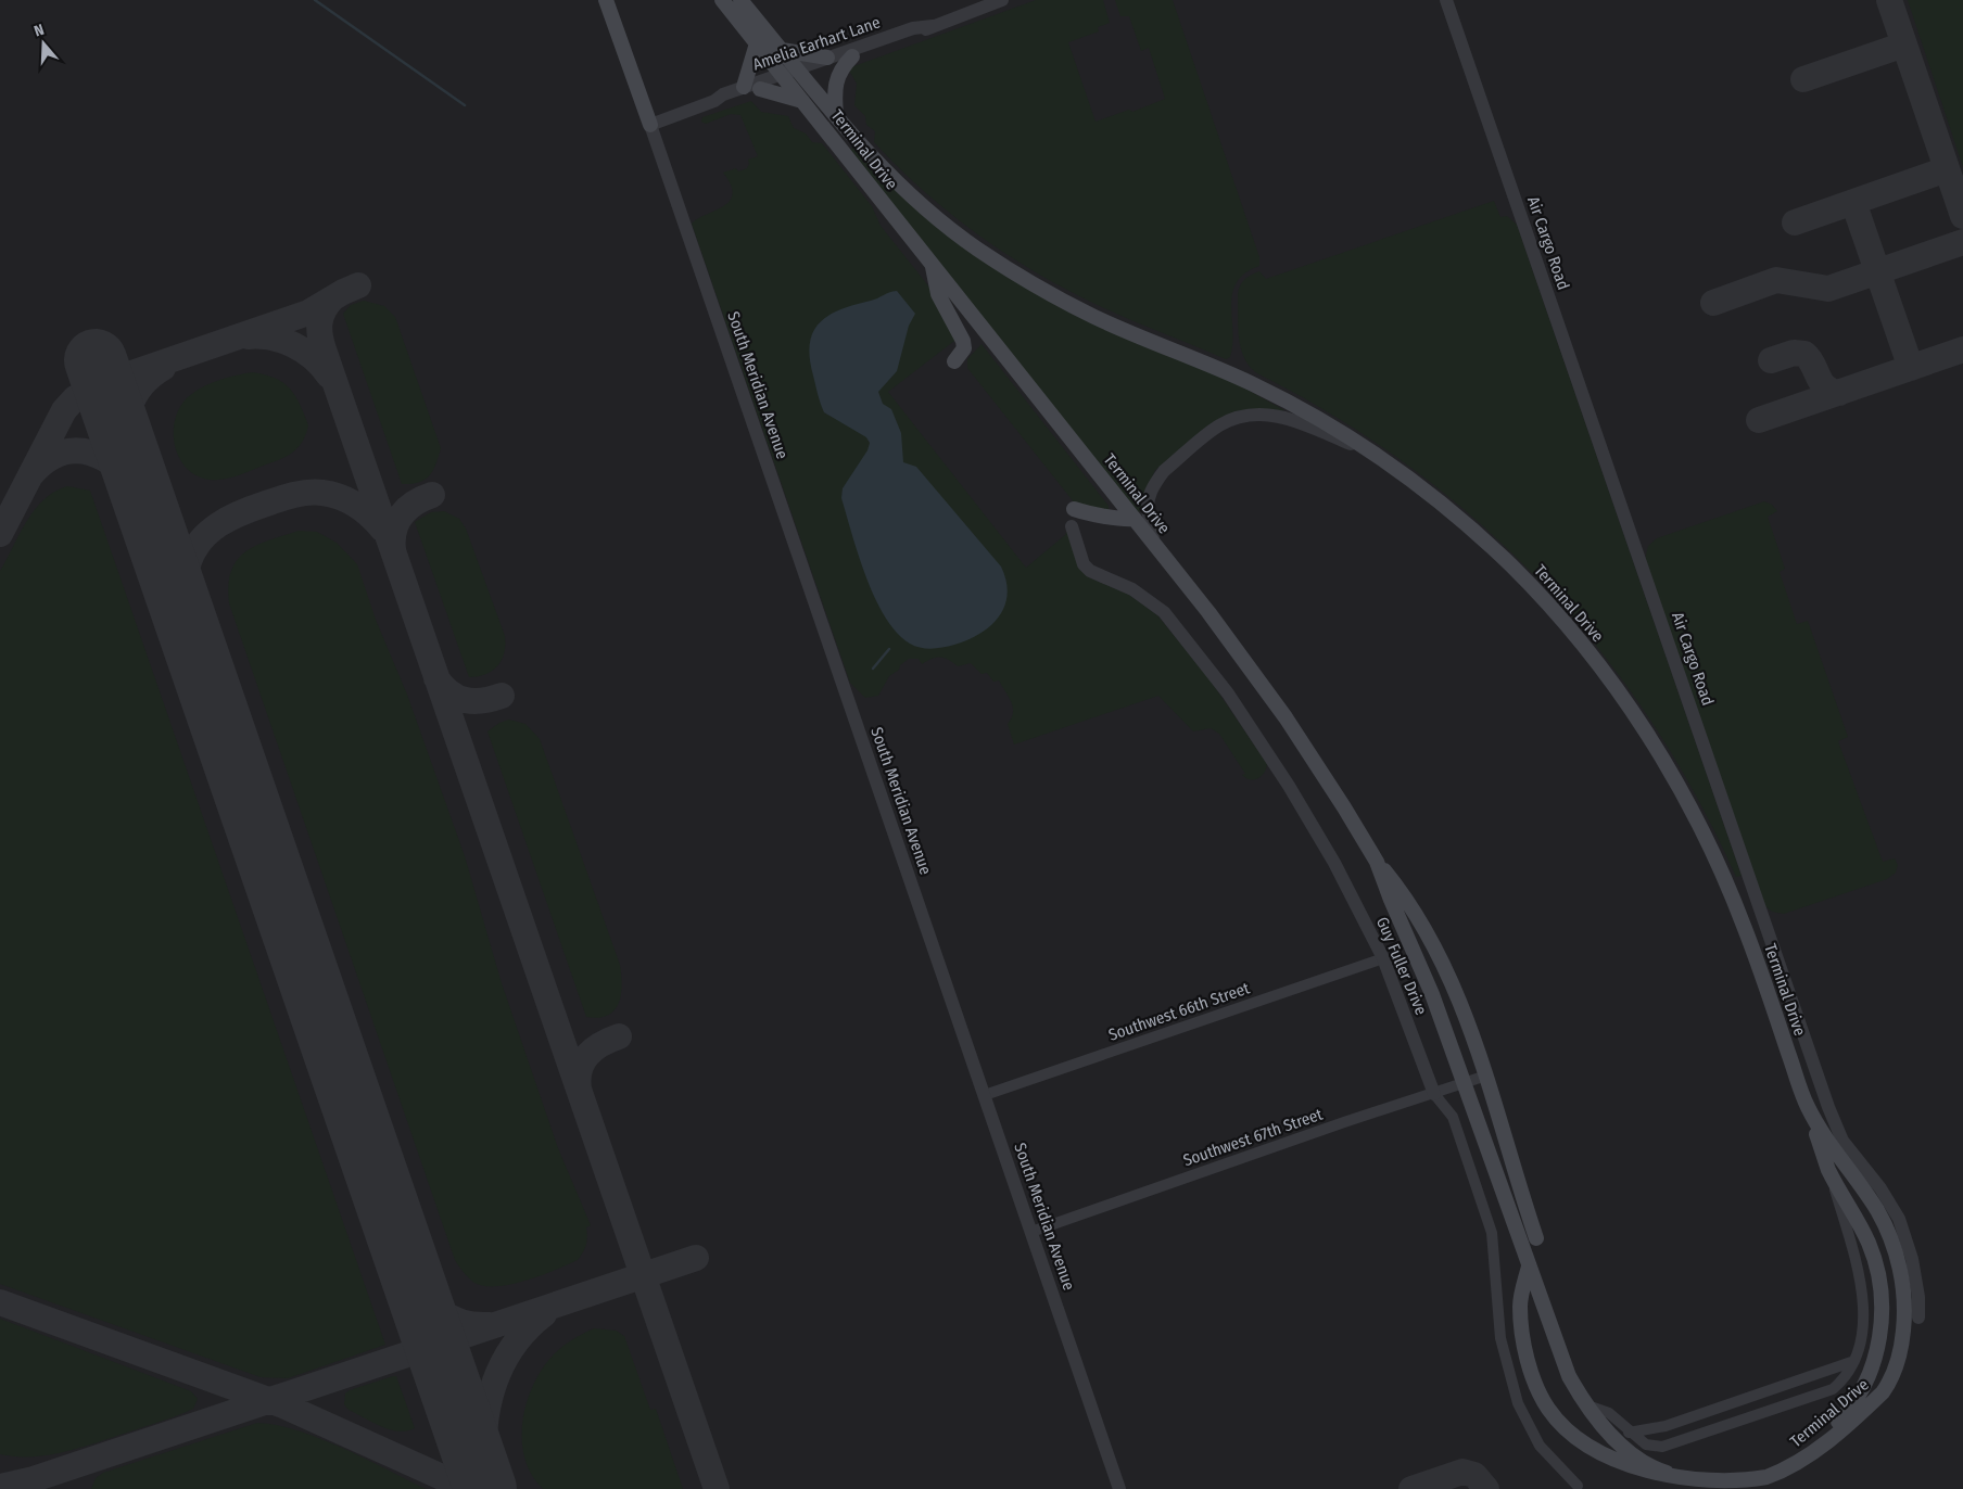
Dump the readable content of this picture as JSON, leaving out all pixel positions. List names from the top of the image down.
{
  "streets": {
    "main road": ["Terminal Drive"],
    "street": [
      "Amelia Earhart Lane",
      "Air Cargo Road",
      "South Meridian Avenue",
      "Guy Fuller Drive",
      "Southwest 66th Street",
      "Southwest 67th Street"
    ]
  },
  "crossings": [
    ["Amelia Earhart Lane", "Terminal Drive"],
    ["Amelia Earhart Lane", "South Meridian Avenue"],
    ["Terminal Drive", "Southwest 67th Street"],
    ["South Meridian Avenue", "Southwest 66th Street"],
    ["South Meridian Avenue", "Southwest 67th Street"],
    ["Guy Fuller Drive", "Southwest 66th Street"],
    ["Guy Fuller Drive", "Southwest 67th Street"]
  ],
  "north": "top"
}
